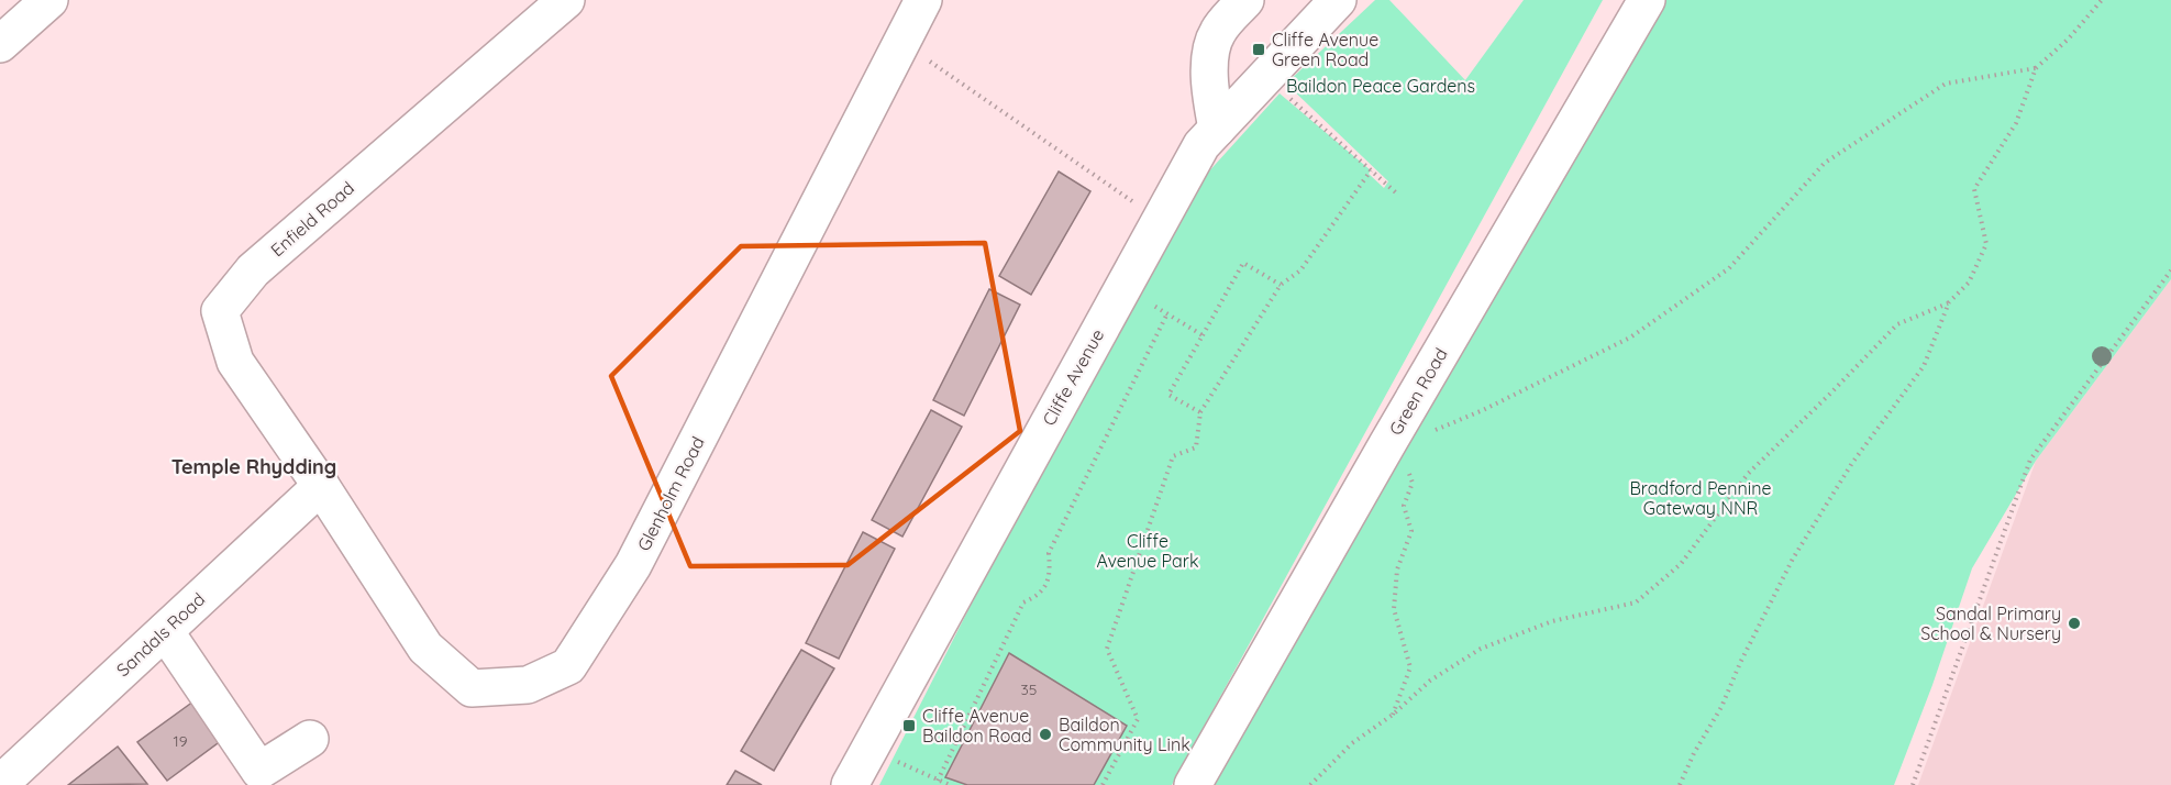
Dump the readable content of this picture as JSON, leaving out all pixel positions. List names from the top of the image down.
{
  "streets": {
    "street": [
      "Enfield Road",
      "Cliffe Avenue",
      "Green Road",
      "Glenholm Road",
      "Sandals Road"
    ]
  },
  "crossings": [
    ["Enfield Road", "Glenholm Road"],
    ["Enfield Road", "Sandals Road"],
    ["Glenholm Road", "Sandals Road"]
  ],
  "districts": ["Temple Rhydding"],
  "parks": ["Baildon Peace Gardens", "Bradford Pennine Gateway NNR", "Cliffe Avenue Park"],
  "places": {
    "transit": ["Cliffe Avenue Green Road", "Cliffe Avenue Baildon Road"],
    "other": ["Sandal Primary School & Nursery", "Baildon Community Link"]
  },
  "house_numbers": ["35", "19"]
}
